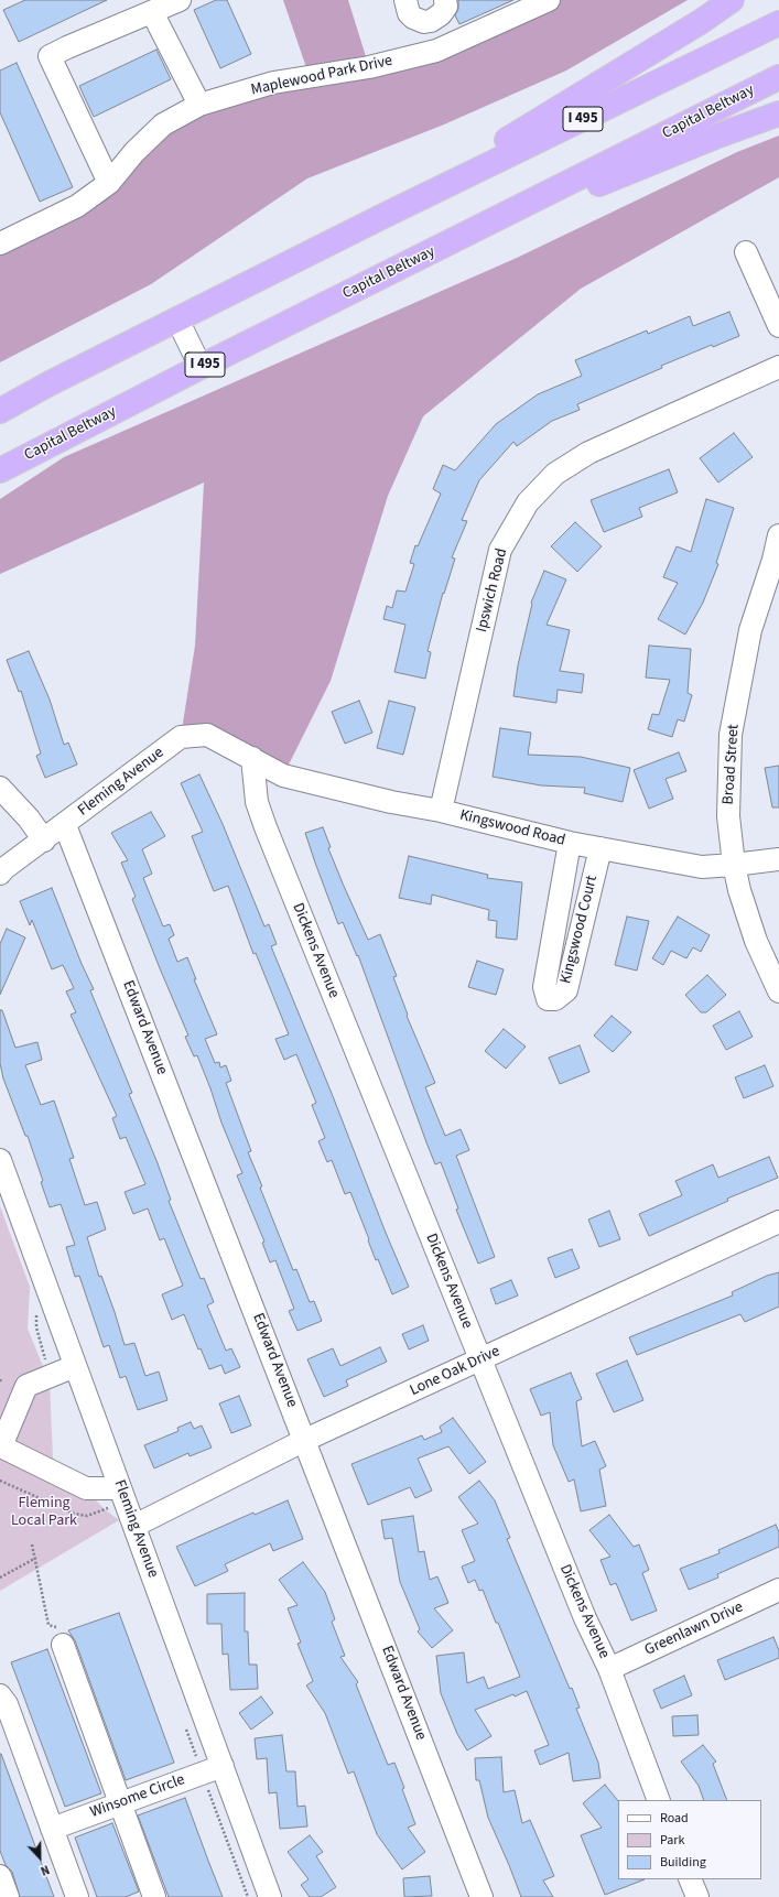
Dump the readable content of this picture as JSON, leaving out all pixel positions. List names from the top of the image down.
{
  "streets": {
    "highway": ["Capital Beltway", "I 495"],
    "street": [
      "Maplewood Park Drive",
      "Ipswich Road",
      "Broad Street",
      "Fleming Avenue",
      "Kingswood Road",
      "Kingswood Court",
      "Dickens Avenue",
      "Edward Avenue",
      "Lone Oak Drive",
      "Greenlawn Drive",
      "Winsome Circle"
    ]
  },
  "crossings": [
    ["Ipswich Road", "Kingswood Road"],
    ["Broad Street", "Kingswood Road"],
    ["Fleming Avenue", "Kingswood Road"],
    ["Fleming Avenue", "Dickens Avenue"],
    ["Fleming Avenue", "Edward Avenue"],
    ["Fleming Avenue", "Lone Oak Drive"],
    ["Fleming Avenue", "Winsome Circle"],
    ["Kingswood Road", "Kingswood Court"],
    ["Kingswood Road", "Dickens Avenue"],
    ["Dickens Avenue", "Lone Oak Drive"],
    ["Dickens Avenue", "Greenlawn Drive"],
    ["Edward Avenue", "Lone Oak Drive"]
  ],
  "parks": ["Fleming Local Park"],
  "legend": ["Road", "Park", "Building"],
  "north": "bottom"
}
